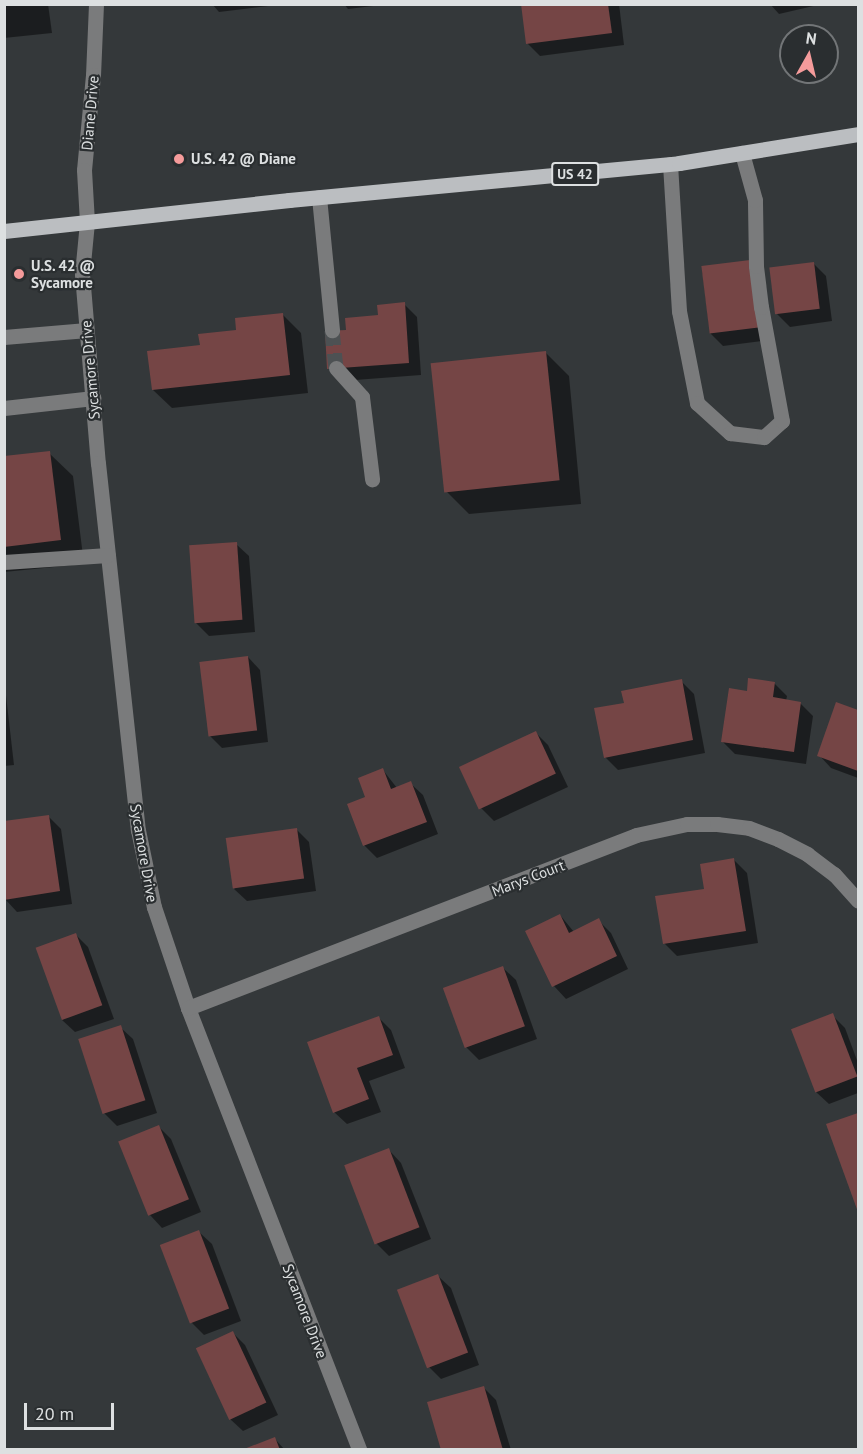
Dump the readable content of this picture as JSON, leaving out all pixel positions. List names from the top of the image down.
{
  "streets": {
    "main road": ["US 42"],
    "street": ["Diane Drive", "Sycamore Drive", "Marys Court"]
  },
  "crossings": [
    ["Diane Drive", "US 42"],
    ["Diane Drive", "Sycamore Drive"],
    ["US 42", "Sycamore Drive"],
    ["Sycamore Drive", "Marys Court"]
  ],
  "places": ["U.S. 42 @ Diane", "U.S. 42 @ Sycamore"],
  "scale_bar": "20 m",
  "north": "top"
}
